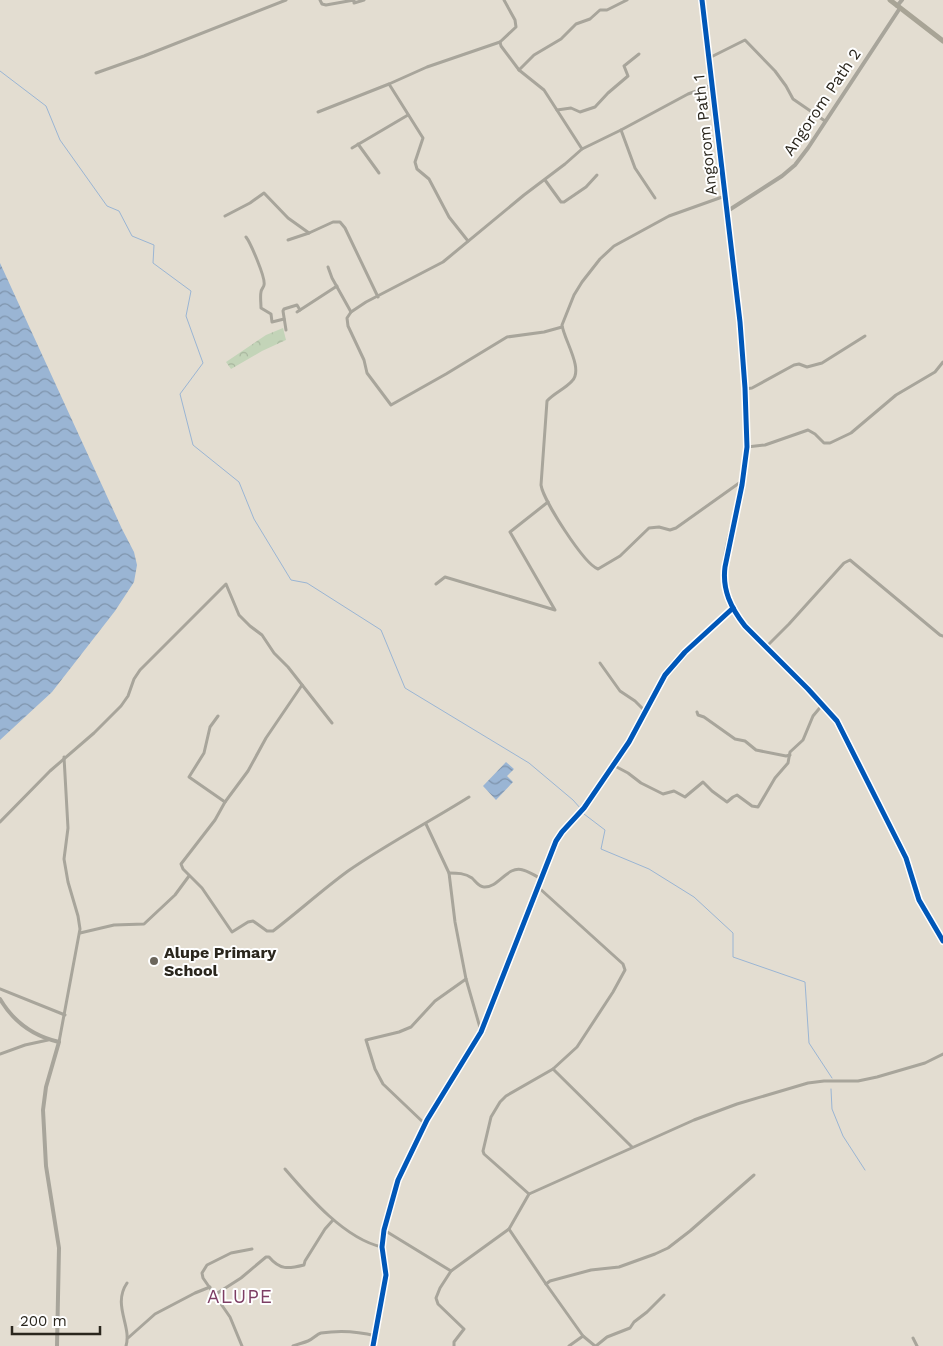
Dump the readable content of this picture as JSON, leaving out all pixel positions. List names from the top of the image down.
{
  "streets": {
    "street": ["Angorom Path 2", "Angorom Path 1"]
  },
  "crossings": [
    ["Angorom Path 2", "Angorom Path 1"]
  ],
  "districts": ["ALUPE"],
  "places": ["Alupe Primary School"],
  "scale_bar": "200 m"
}
